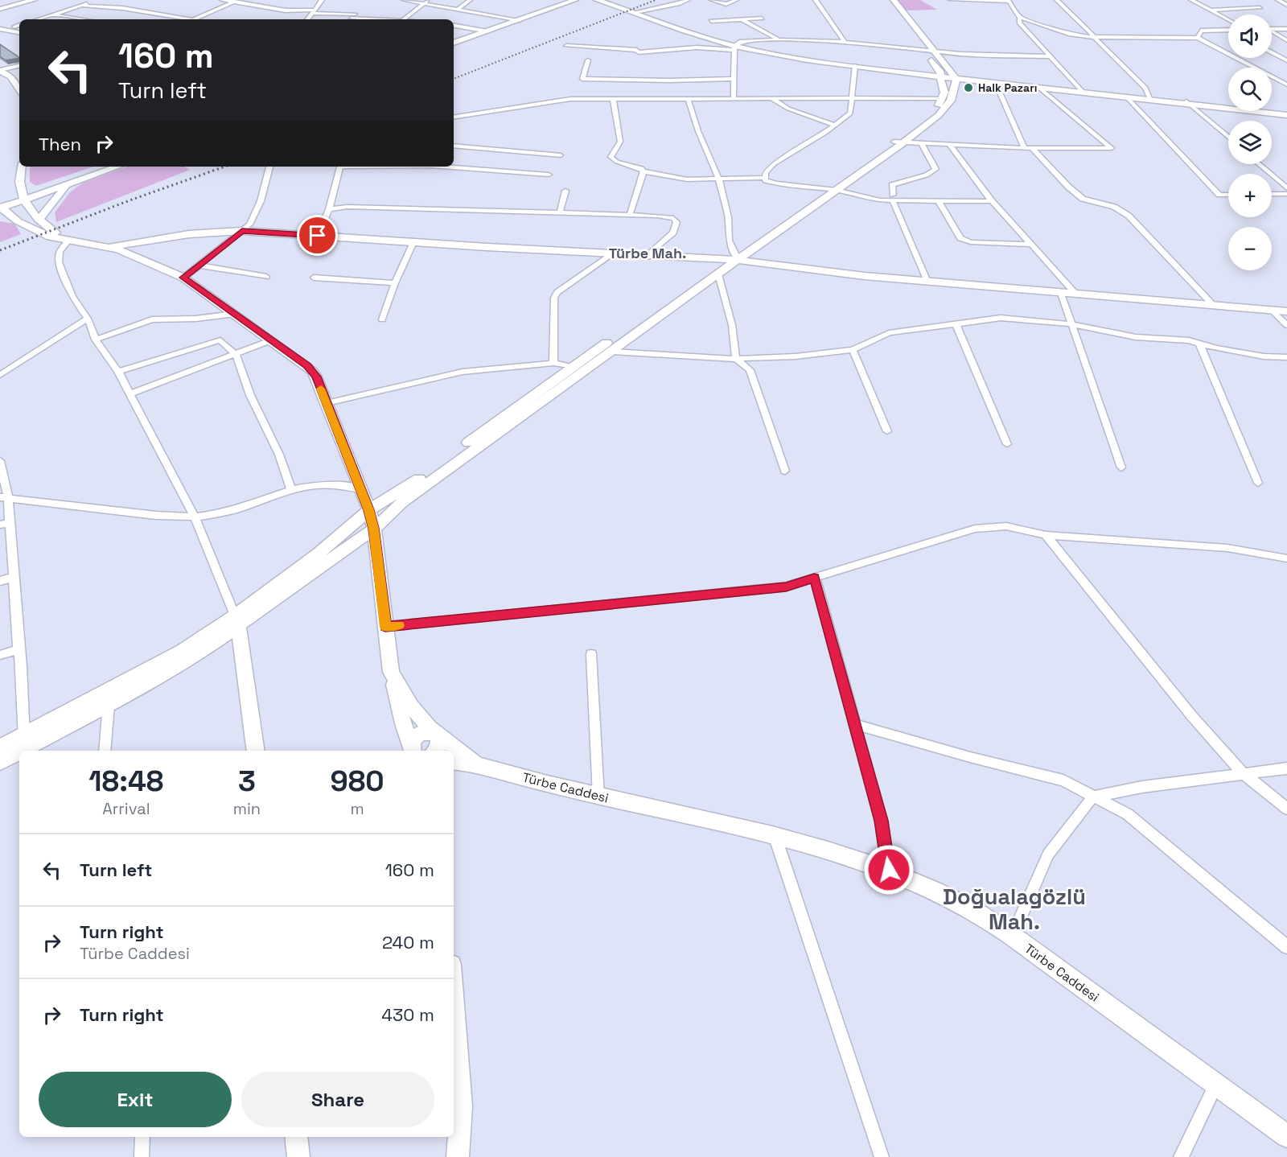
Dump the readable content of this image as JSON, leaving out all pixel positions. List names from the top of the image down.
{
  "streets": {
    "main road": ["Türbe Caddesi"]
  },
  "districts": ["Türbe Mah.", "Doğualagözlü Mah."],
  "places": ["Halk Pazarı"],
  "page": {
    "map_buttons": ["+", "−"],
    "turn": ["160 m", "Turn left"],
    "then": "Then",
    "eta": [
      "18:48",
      "Arrival",
      "3",
      "min",
      "980",
      "m"
    ],
    "list": [
      {
        "name": "Turn left",
        "value": "160 m"
      },
      {
        "name": "Turn right",
        "note": "Türbe Caddesi",
        "value": "240 m"
      },
      {
        "name": "Turn right",
        "value": "430 m"
      }
    ],
    "buttons": ["Exit", "Share"]
  }
}
